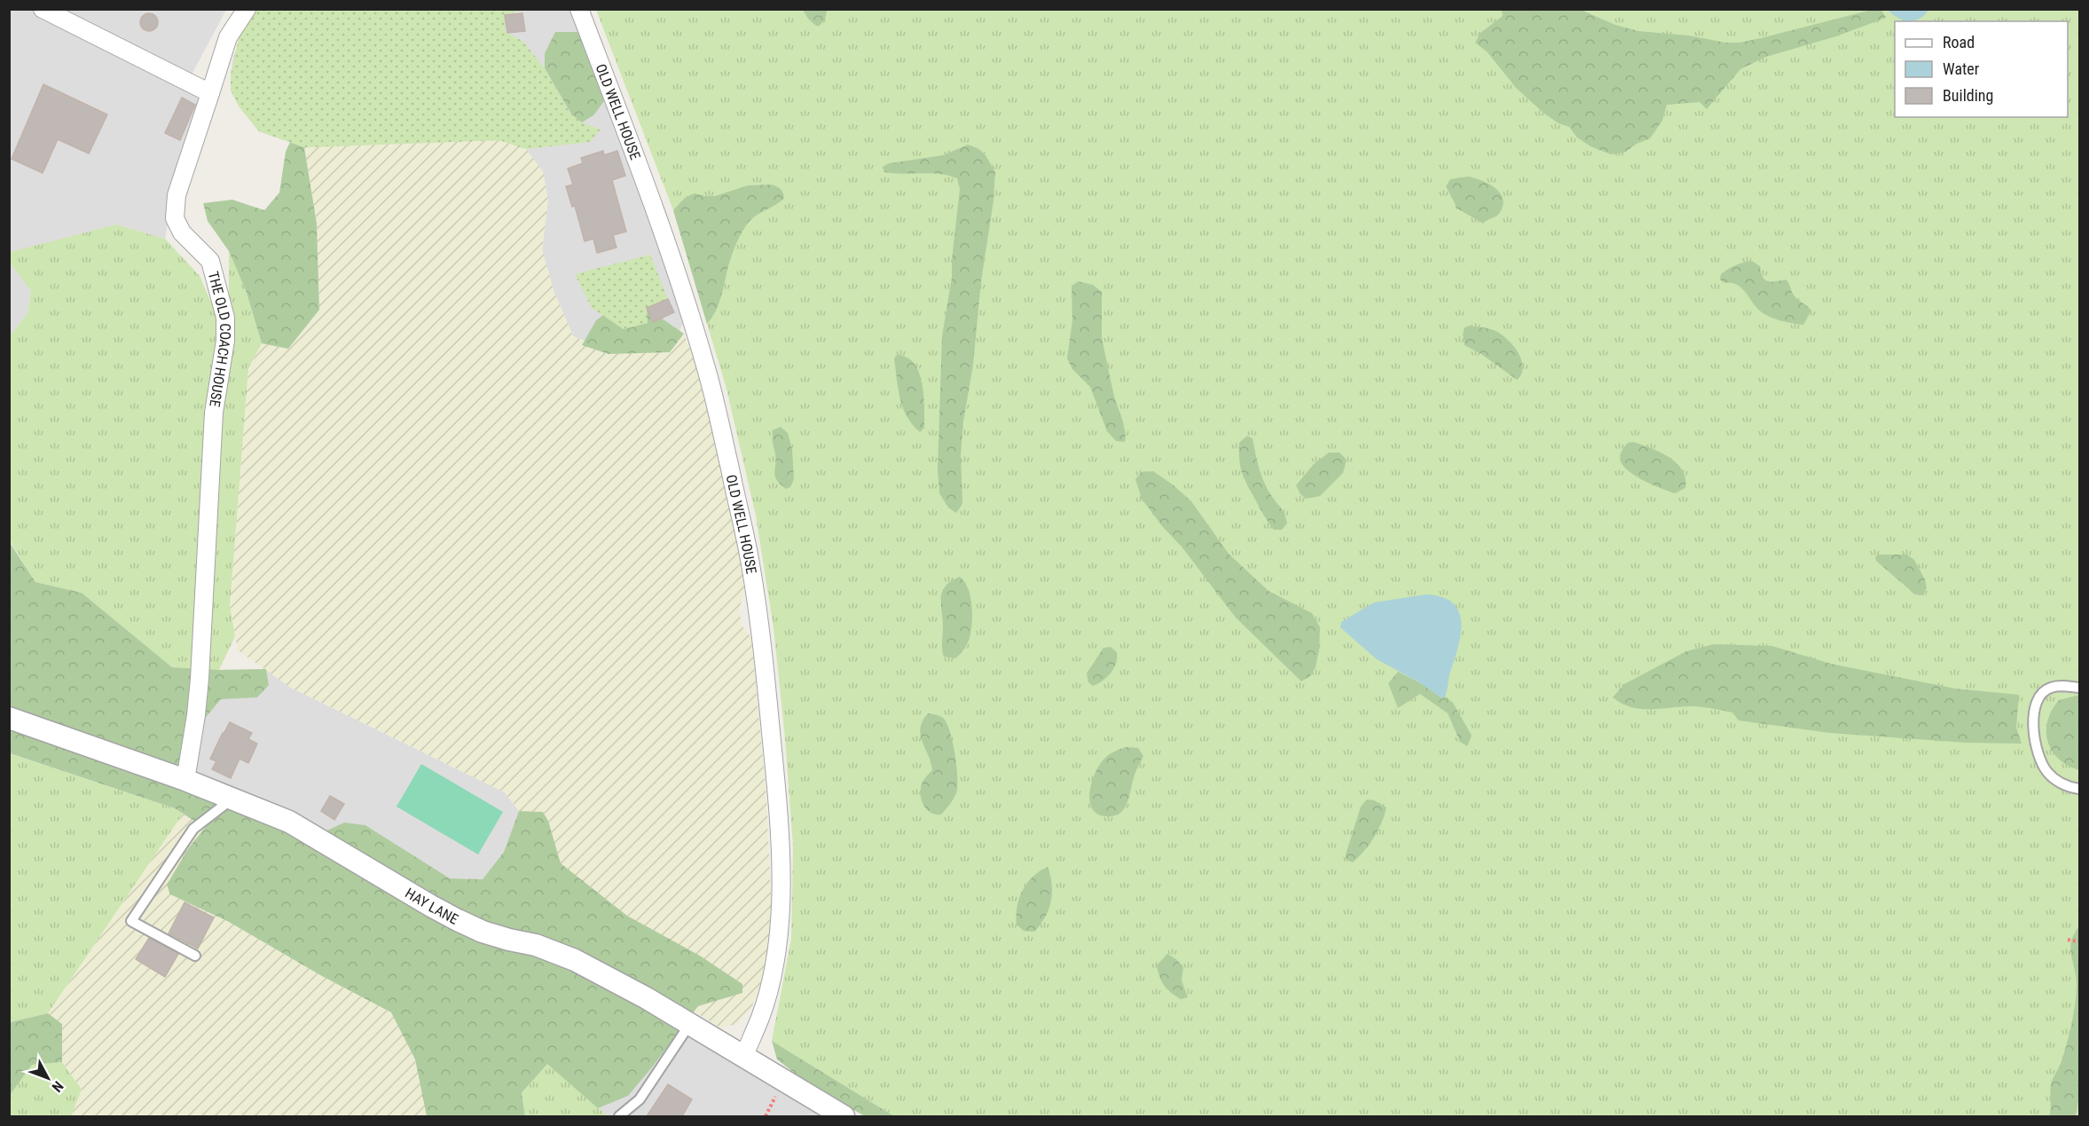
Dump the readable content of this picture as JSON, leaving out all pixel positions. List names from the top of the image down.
{
  "streets": {
    "street": ["OLD WELL HOUSE", "THE OLD COACH HOUSE", "HAY LANE"]
  },
  "crossings": [
    ["OLD WELL HOUSE", "HAY LANE"],
    ["THE OLD COACH HOUSE", "HAY LANE"]
  ],
  "legend": ["Road", "Water", "Building"],
  "north": "bottom right"
}
